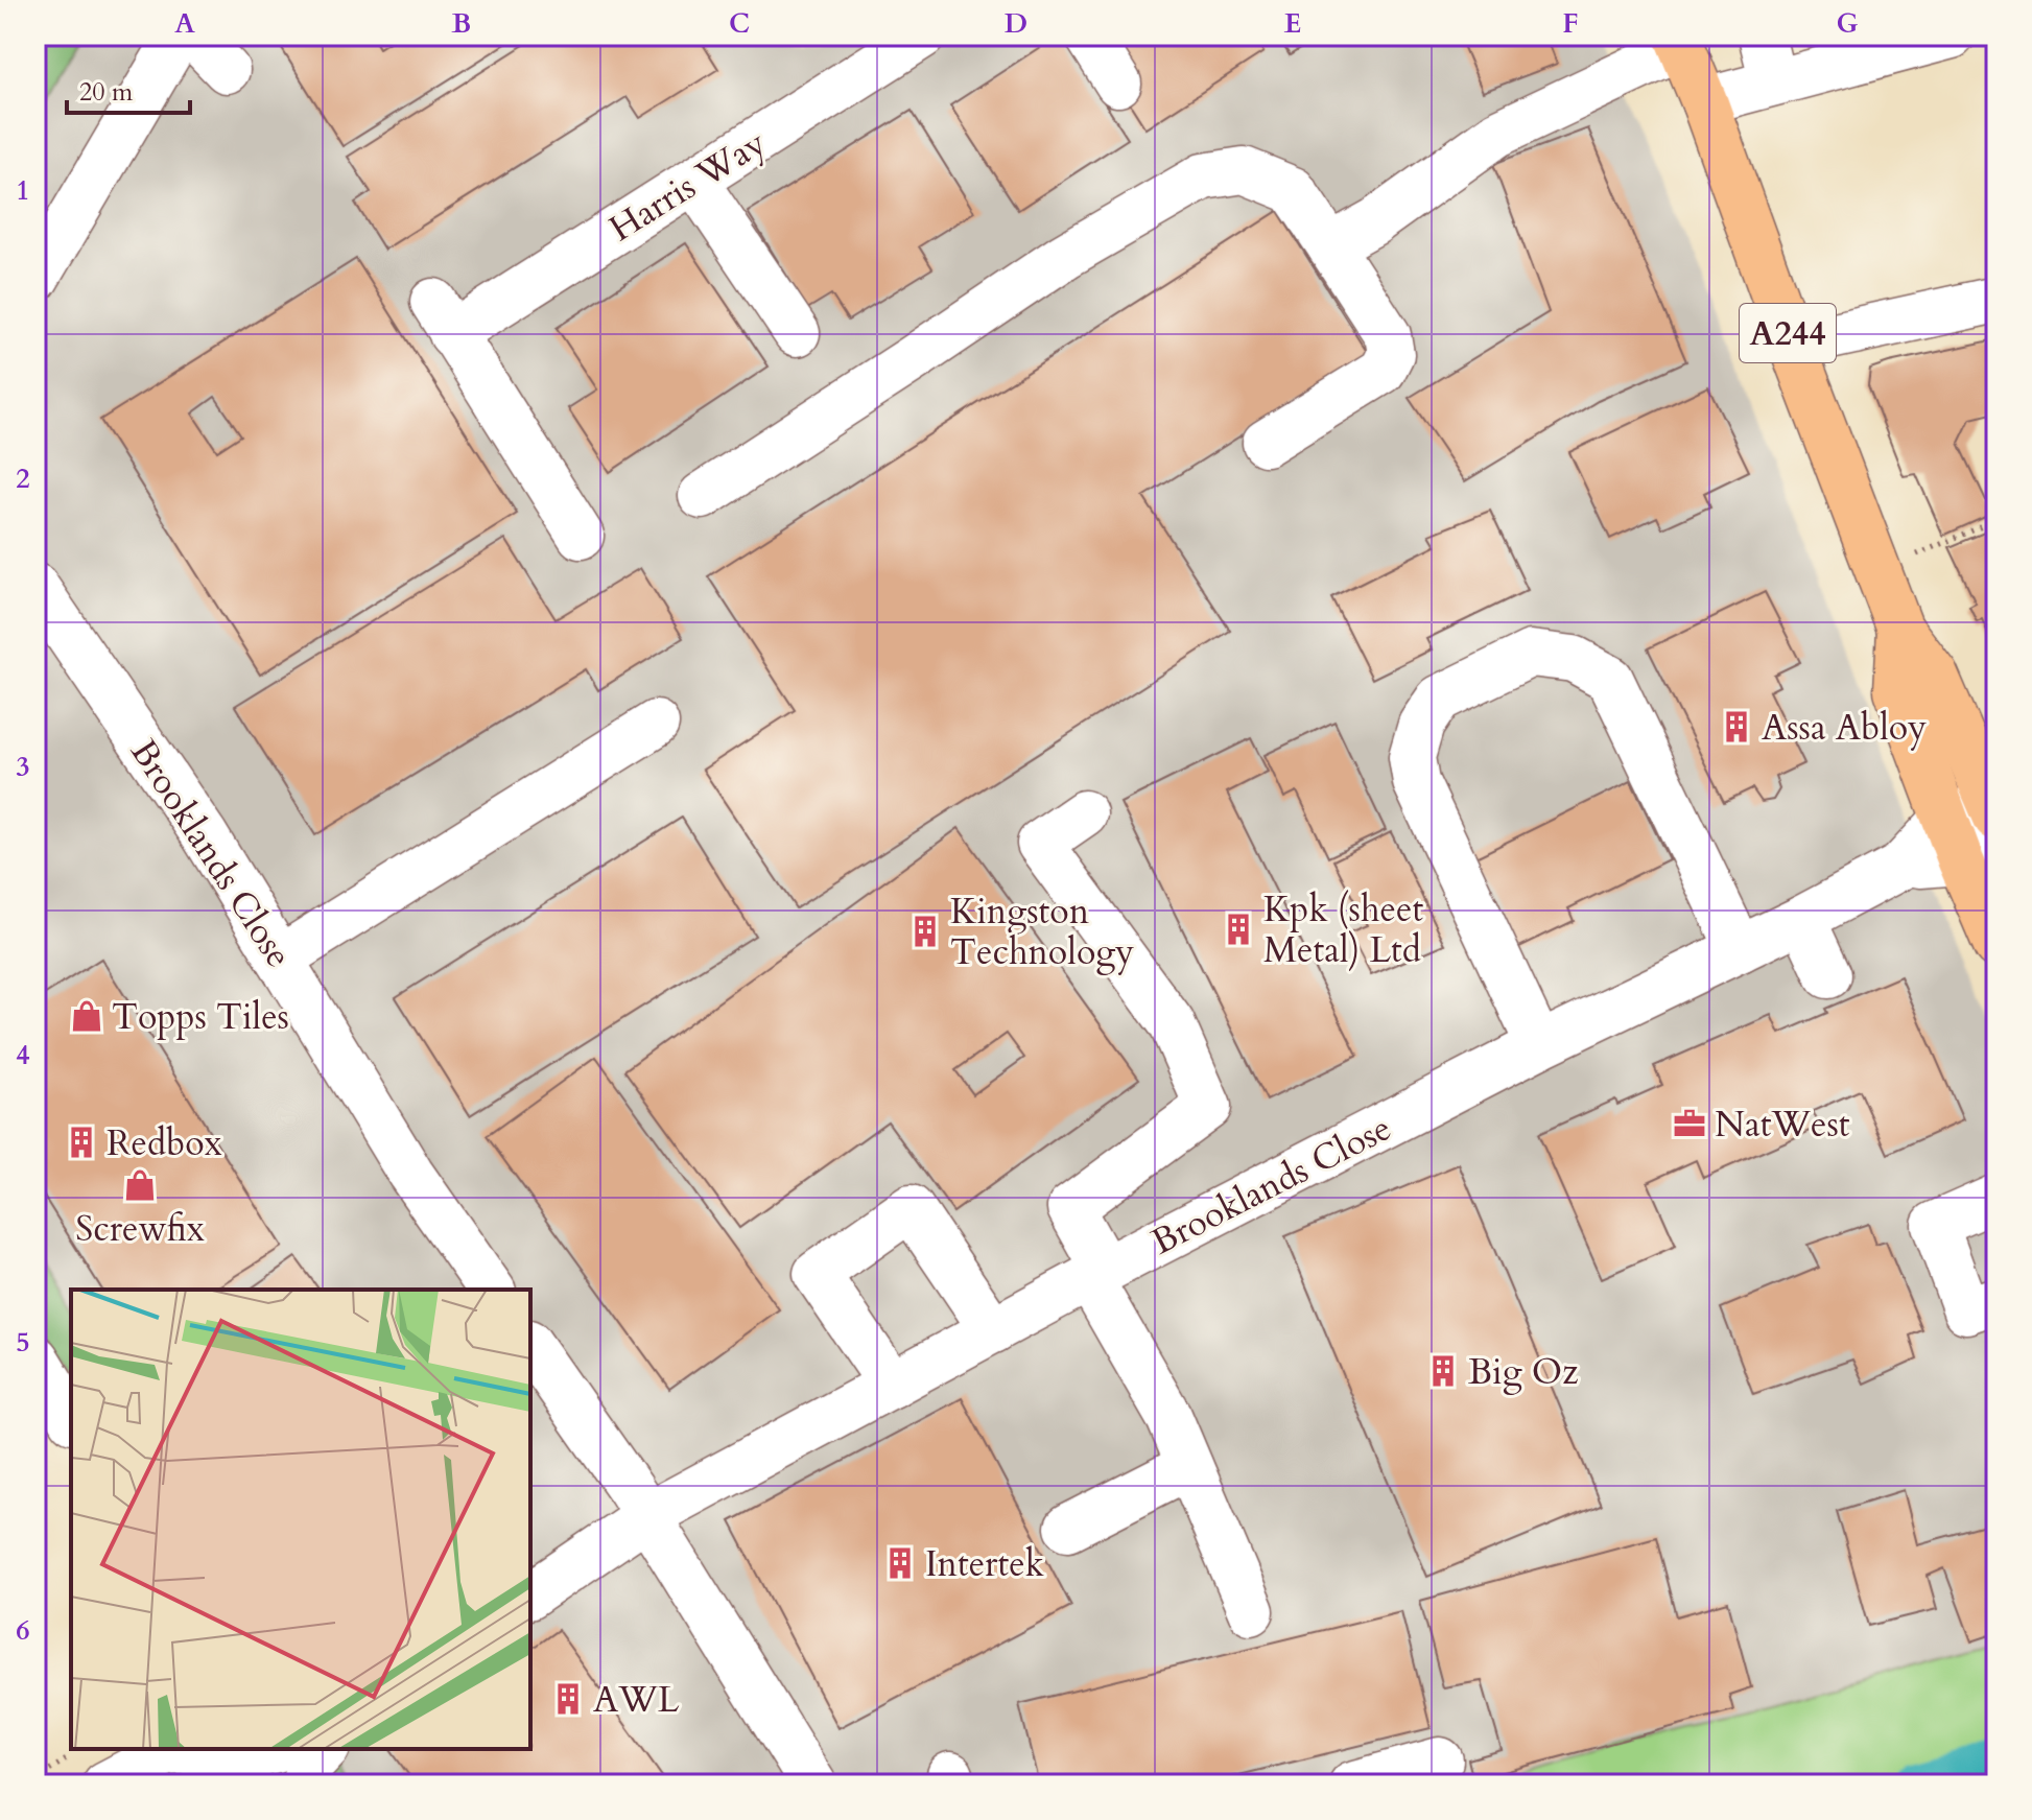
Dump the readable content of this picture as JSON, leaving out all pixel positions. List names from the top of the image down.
{
  "streets": {
    "main road": ["A244"],
    "street": ["Harris Way", "Brooklands Close"]
  },
  "crossings": [
    ["A244", "Brooklands Close"]
  ],
  "places": {
    "building": [
      "Assa Abloy",
      "Kpk (sheet Metal) Ltd",
      "Kingston Technology",
      "Redbox",
      "Big Oz",
      "Intertek",
      "AWL"
    ],
    "shop": ["Topps Tiles", "Screwfix"],
    "office": ["NatWest"]
  },
  "scale_bar": "20 m",
  "grid": {
    "columns": [
      "A",
      "B",
      "C",
      "D",
      "E",
      "F",
      "G"
    ],
    "rows": [
      "1",
      "2",
      "3",
      "4",
      "5",
      "6"
    ]
  }
}
